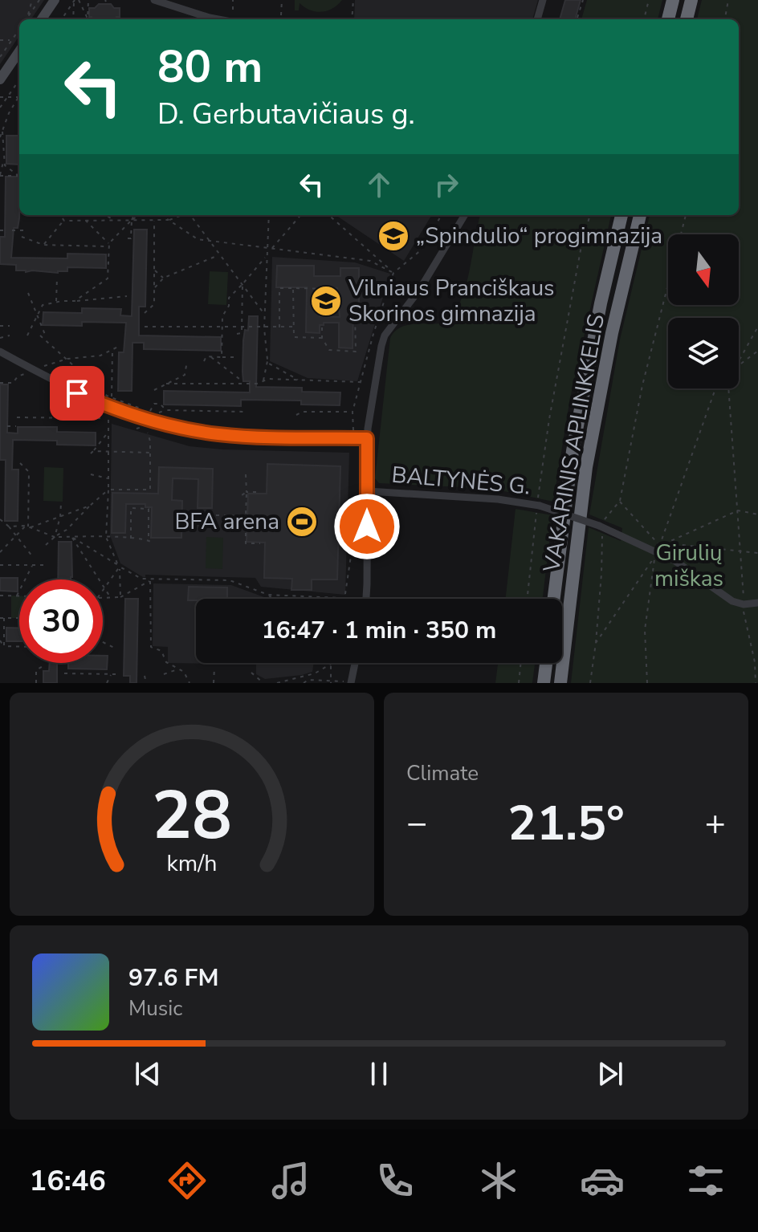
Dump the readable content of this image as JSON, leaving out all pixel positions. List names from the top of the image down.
{
  "streets": {
    "highway": ["VAKARINIS APLINKKELIS"],
    "street": ["BALTYNĖS G."]
  },
  "parks": ["Girulių miškas"],
  "places": {
    "school or university": ["„Spindulio“ progimnazija", "Vilniaus Pranciškaus Skorinos gimnazija"],
    "sports": ["BFA arena"]
  },
  "north": "bottom",
  "page": {
    "turn": ["80 m", "D. Gerbutavičiaus g."],
    "limit": "30",
    "trip": "16:47 · 1 min · 350 m",
    "tile": "Climate",
    "heat": ["−", "21.5°", "+"],
    "song": ["97.6 FM", "Music"],
    "tabs": "16:46",
    "gauge": ["28", "km/h"]
  }
}
